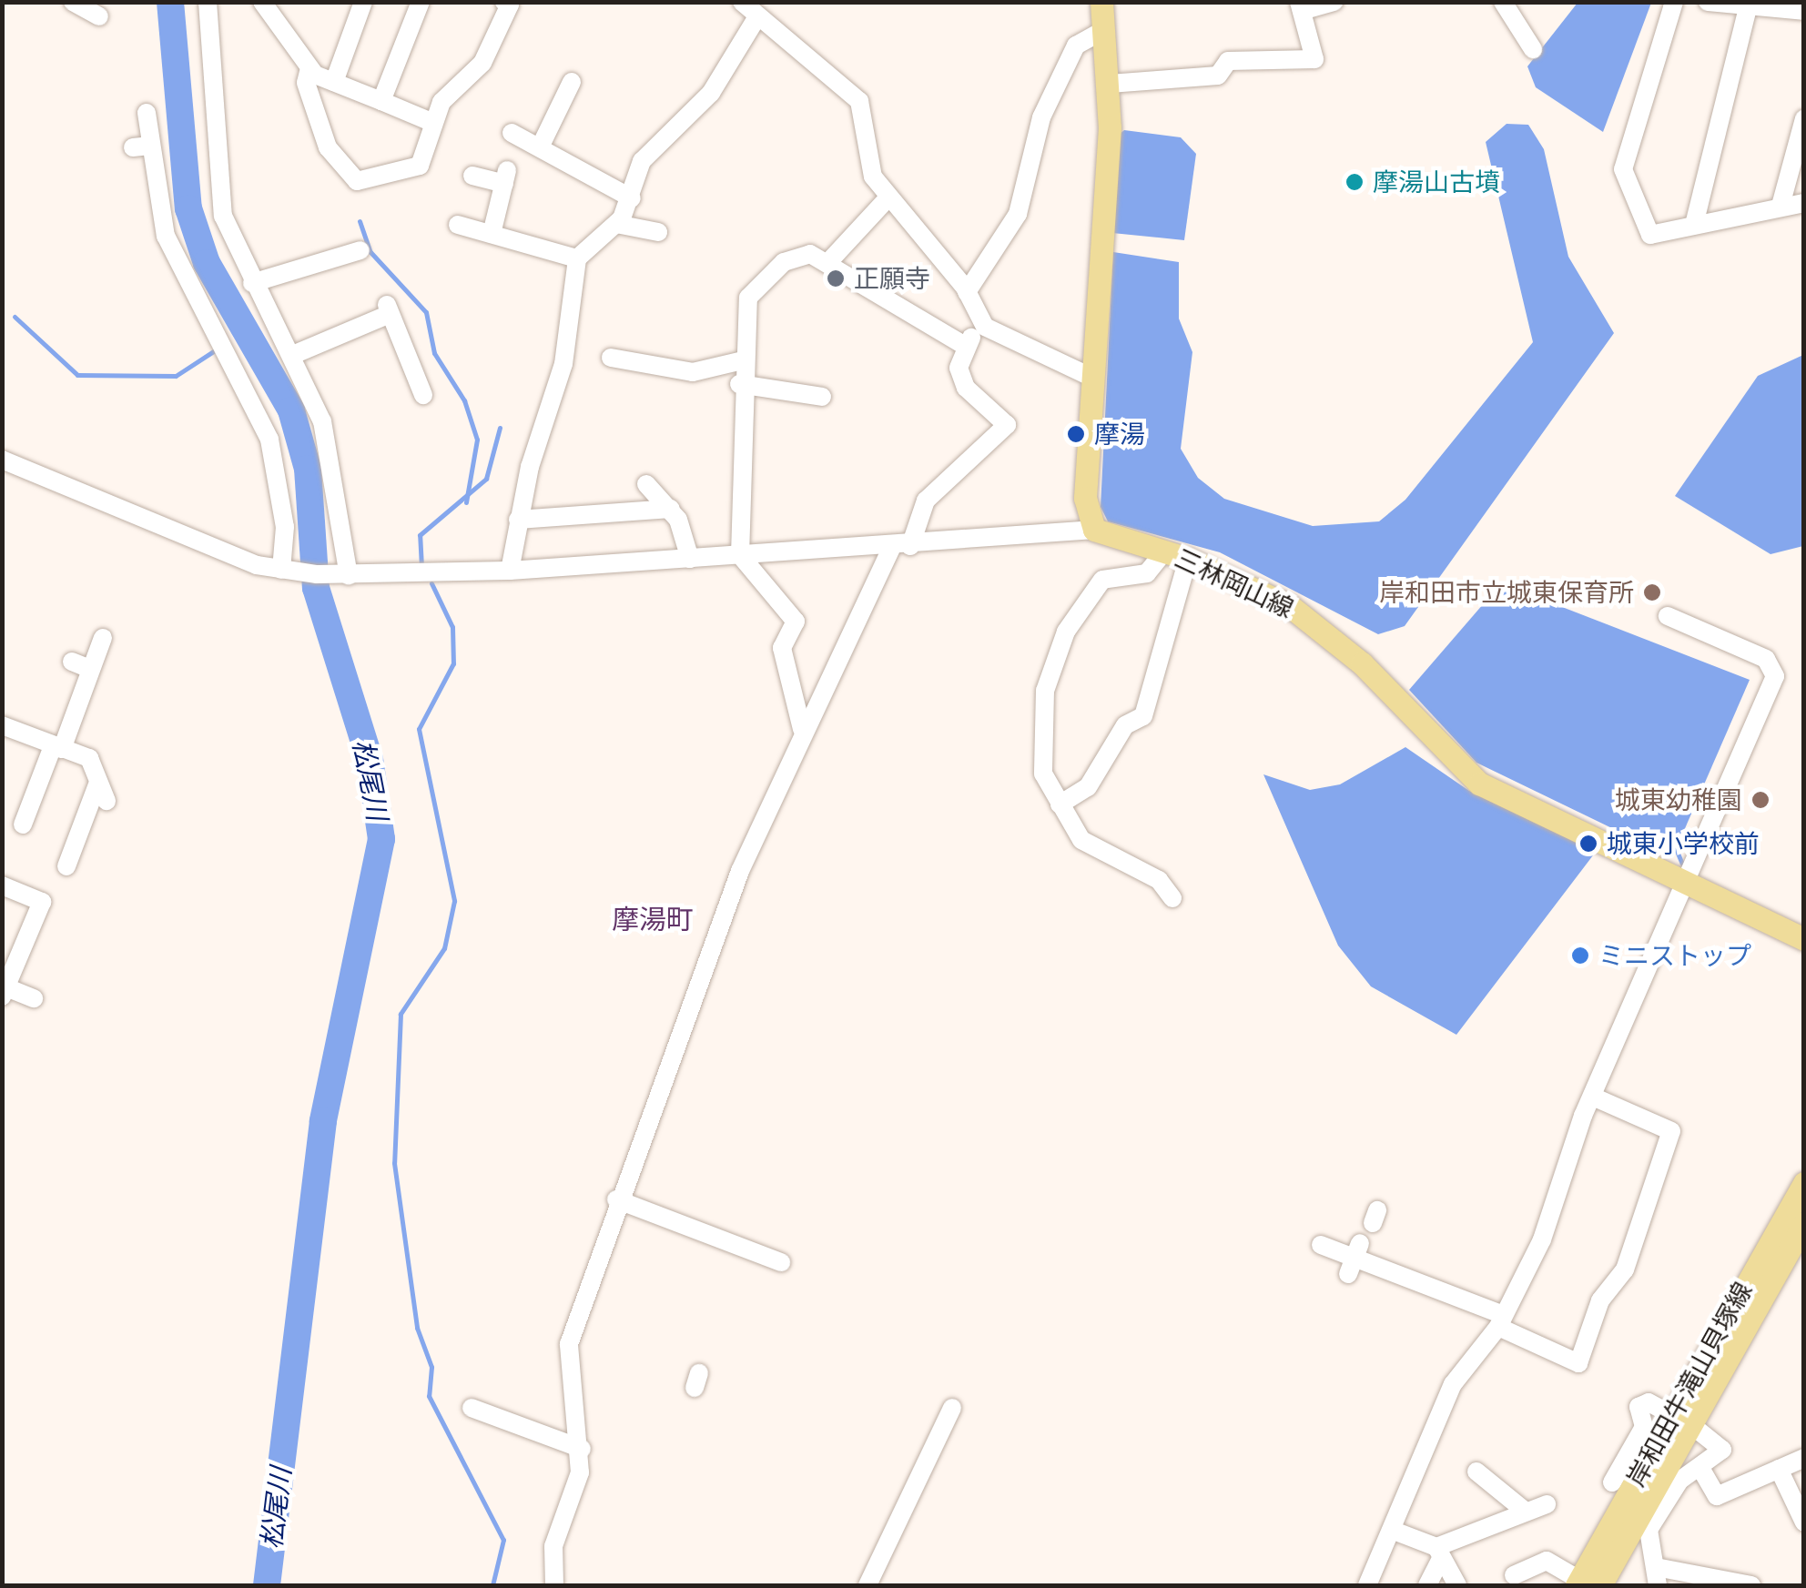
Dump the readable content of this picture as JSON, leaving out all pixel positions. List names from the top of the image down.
{
  "streets": {
    "main road": ["三林岡山線", "岸和田牛滝山貝塚線"]
  },
  "districts": ["摩湯町"],
  "water": ["松尾川"],
  "places": [
    "摩湯山古墳",
    "正願寺",
    "摩湯",
    "岸和田市立城東保育所",
    "城東幼稚園",
    "城東小学校前",
    "ミニストップ"
  ]
}
